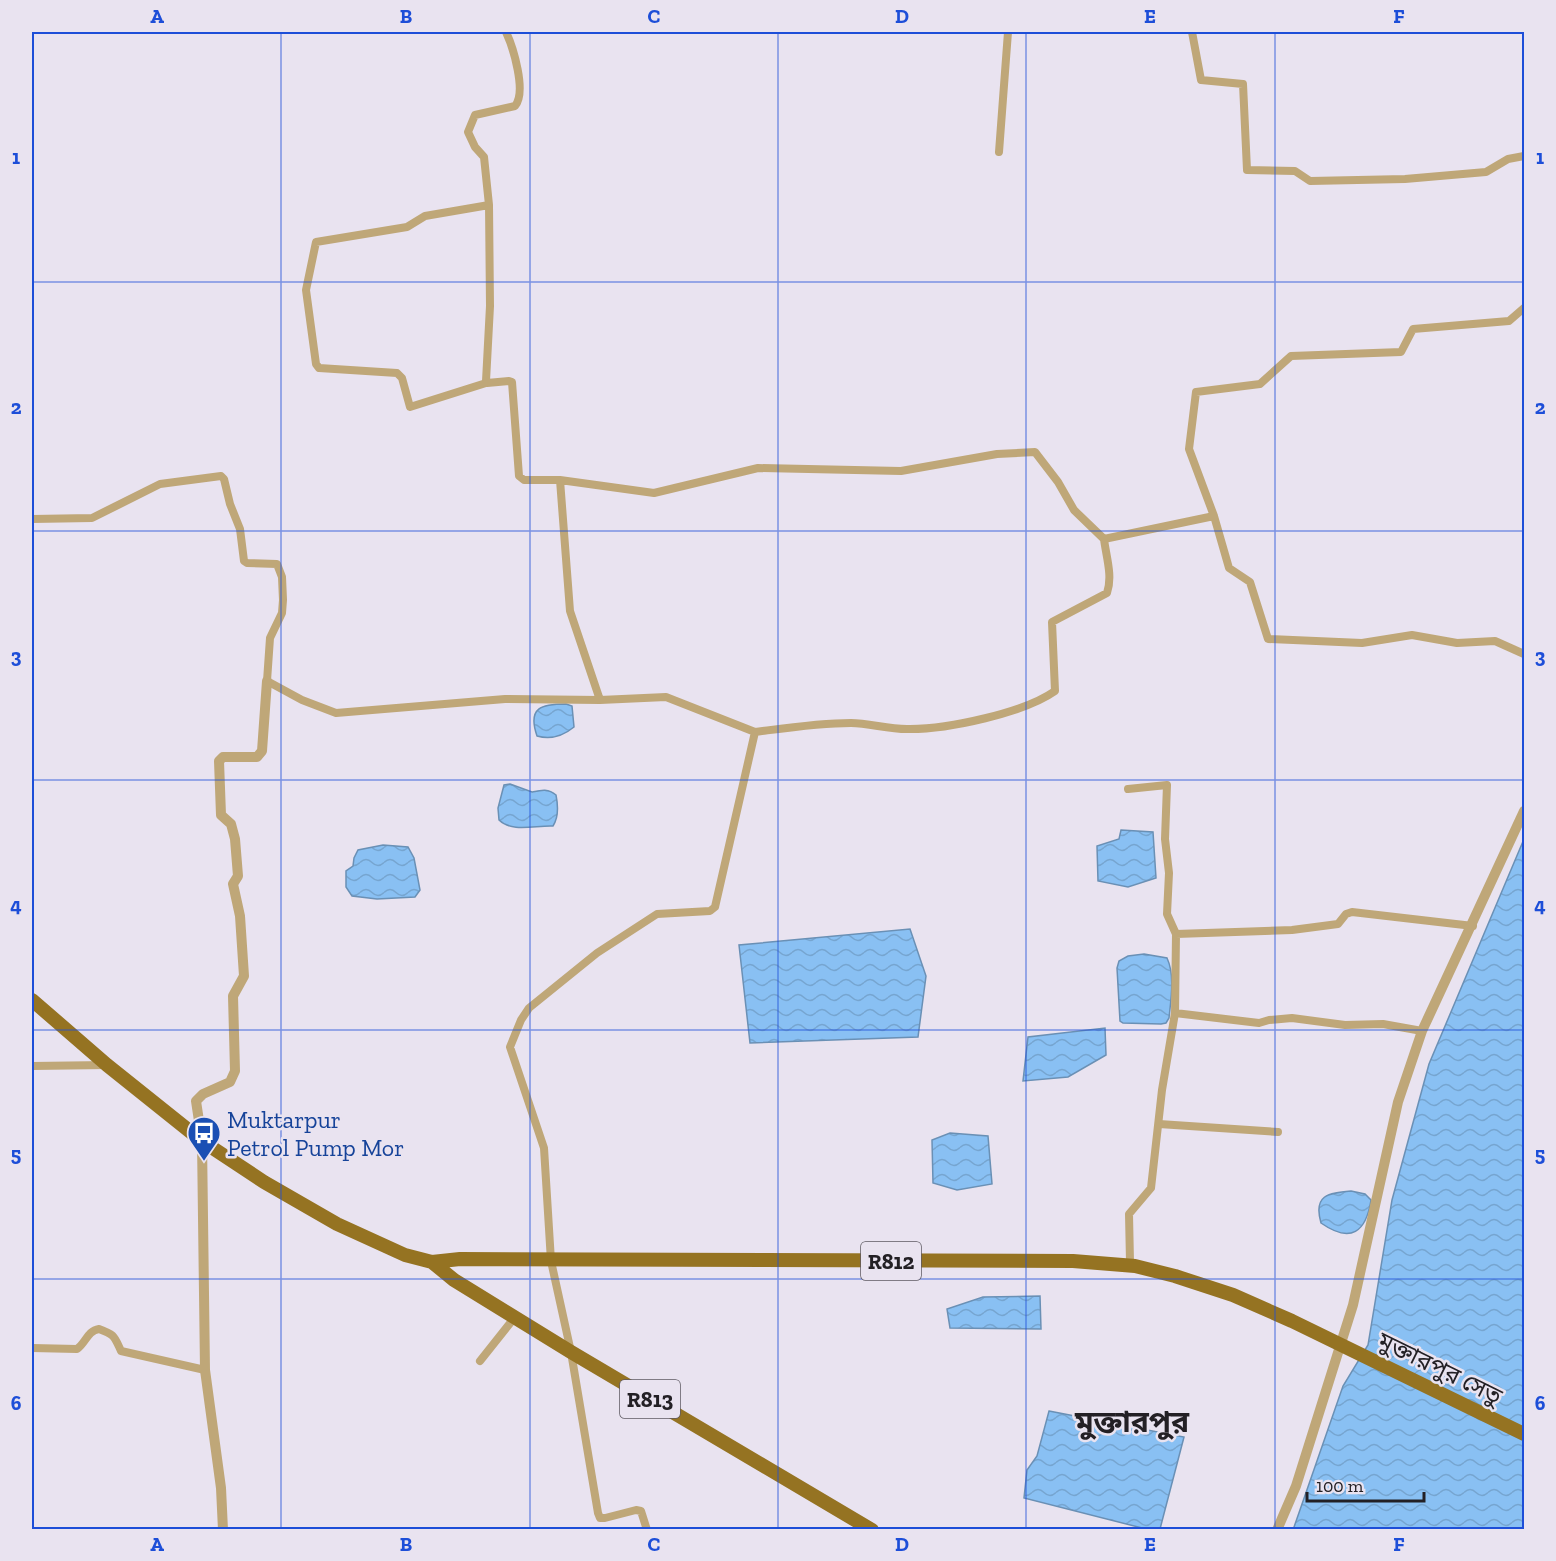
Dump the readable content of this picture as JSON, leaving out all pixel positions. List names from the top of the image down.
{
  "streets": {
    "main road": ["R812", "মুক্তারপুর সেতু", "R813"]
  },
  "crossings": [
    ["R812", "মুক্তারপুর সেতু"],
    ["R812", "R813"]
  ],
  "districts": ["মুক্তারপুর"],
  "places": {
    "bus stop": ["Muktarpur Petrol Pump Mor"]
  },
  "scale_bar": "100 m",
  "grid": {
    "columns": [
      "A",
      "B",
      "C",
      "D",
      "E",
      "F"
    ],
    "rows": [
      "1",
      "2",
      "3",
      "4",
      "5",
      "6"
    ]
  }
}
